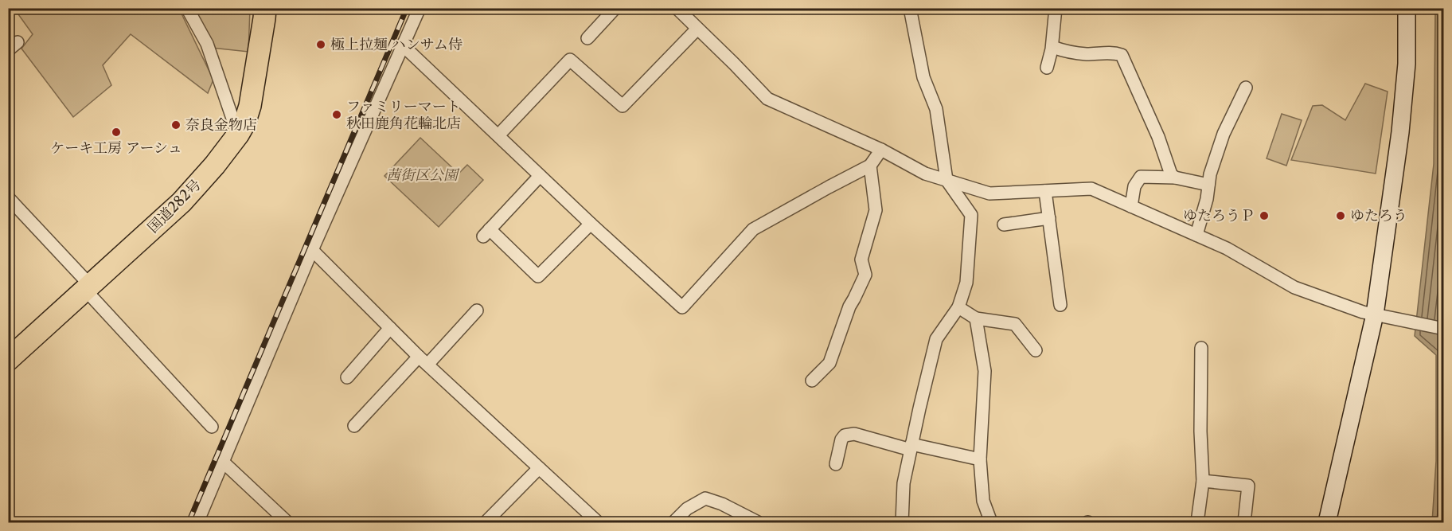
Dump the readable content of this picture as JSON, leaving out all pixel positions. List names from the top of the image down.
{
  "streets": {
    "highway": ["国道282号"]
  },
  "parks": ["茜街区公園"],
  "places": [
    "極上拉麺 ハンサム侍",
    "ファミリーマート 秋田鹿角花輪北店",
    "奈良金物店",
    "ケーキ工房 アーシュ",
    "ゆたろうＰ",
    "ゆたろう"
  ]
}
